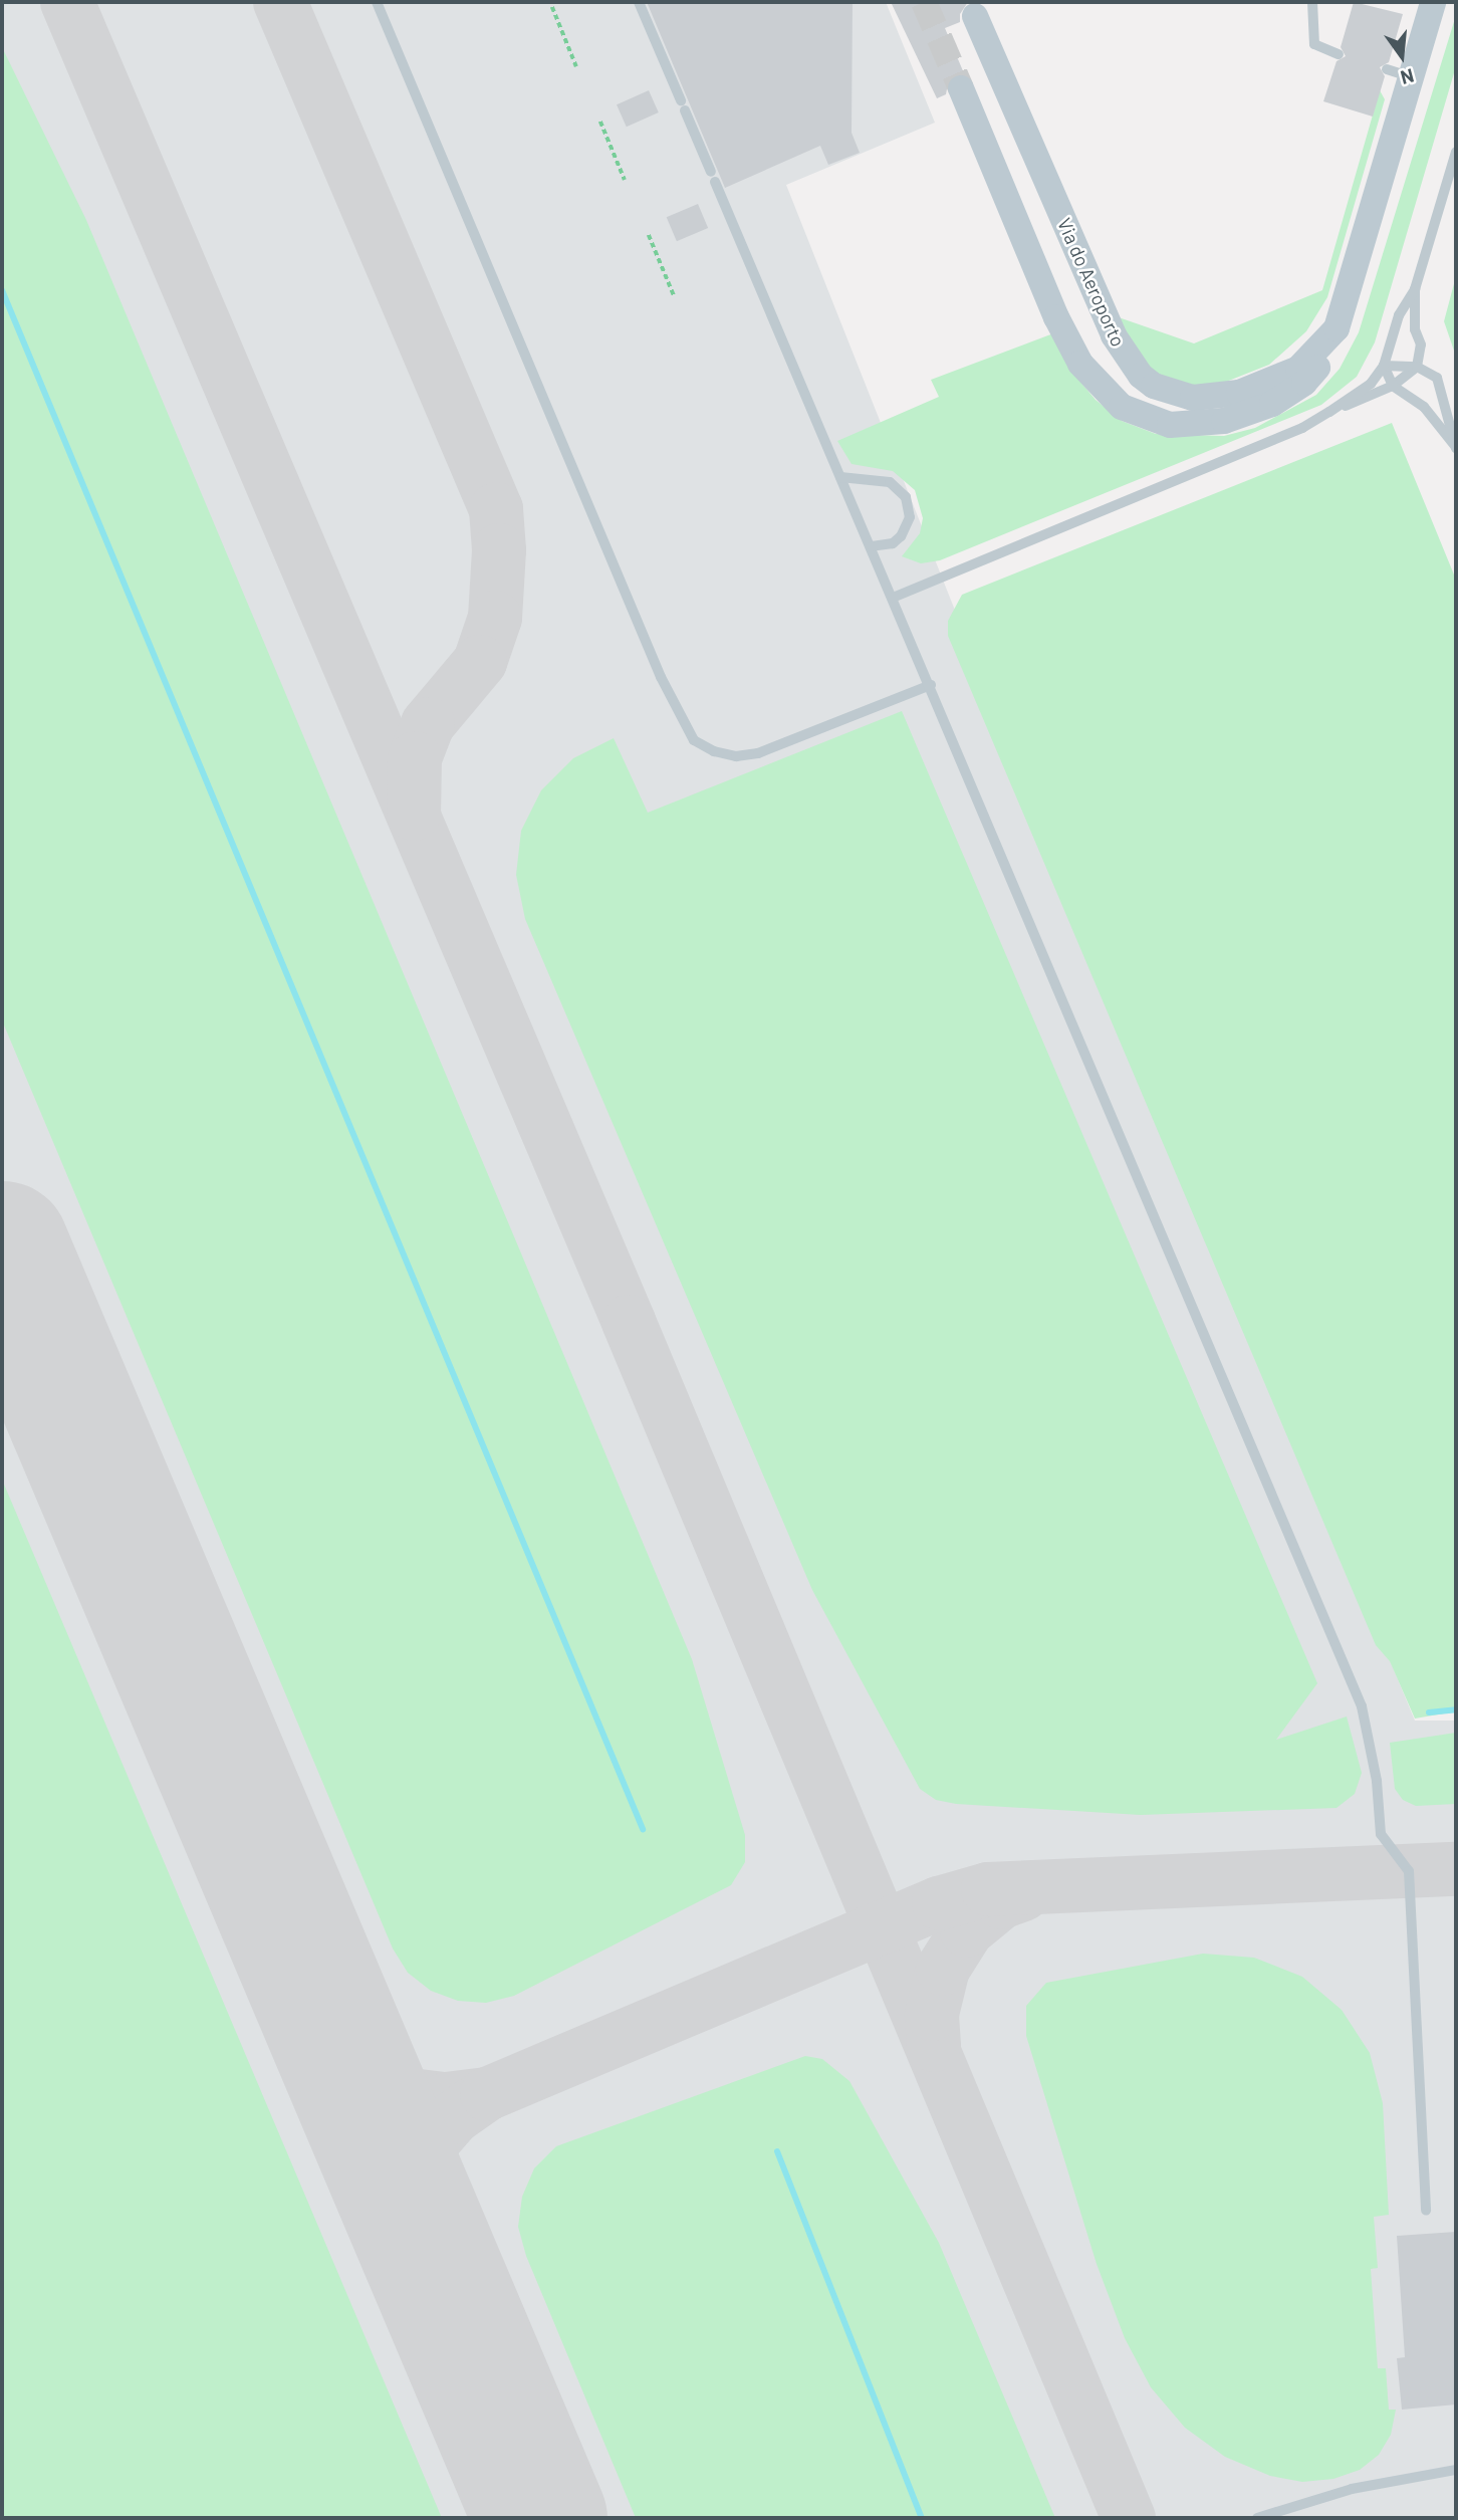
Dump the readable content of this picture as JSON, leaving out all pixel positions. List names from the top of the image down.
{
  "streets": {
    "street": ["Via do Aeroporto"]
  },
  "north": "bottom"
}
